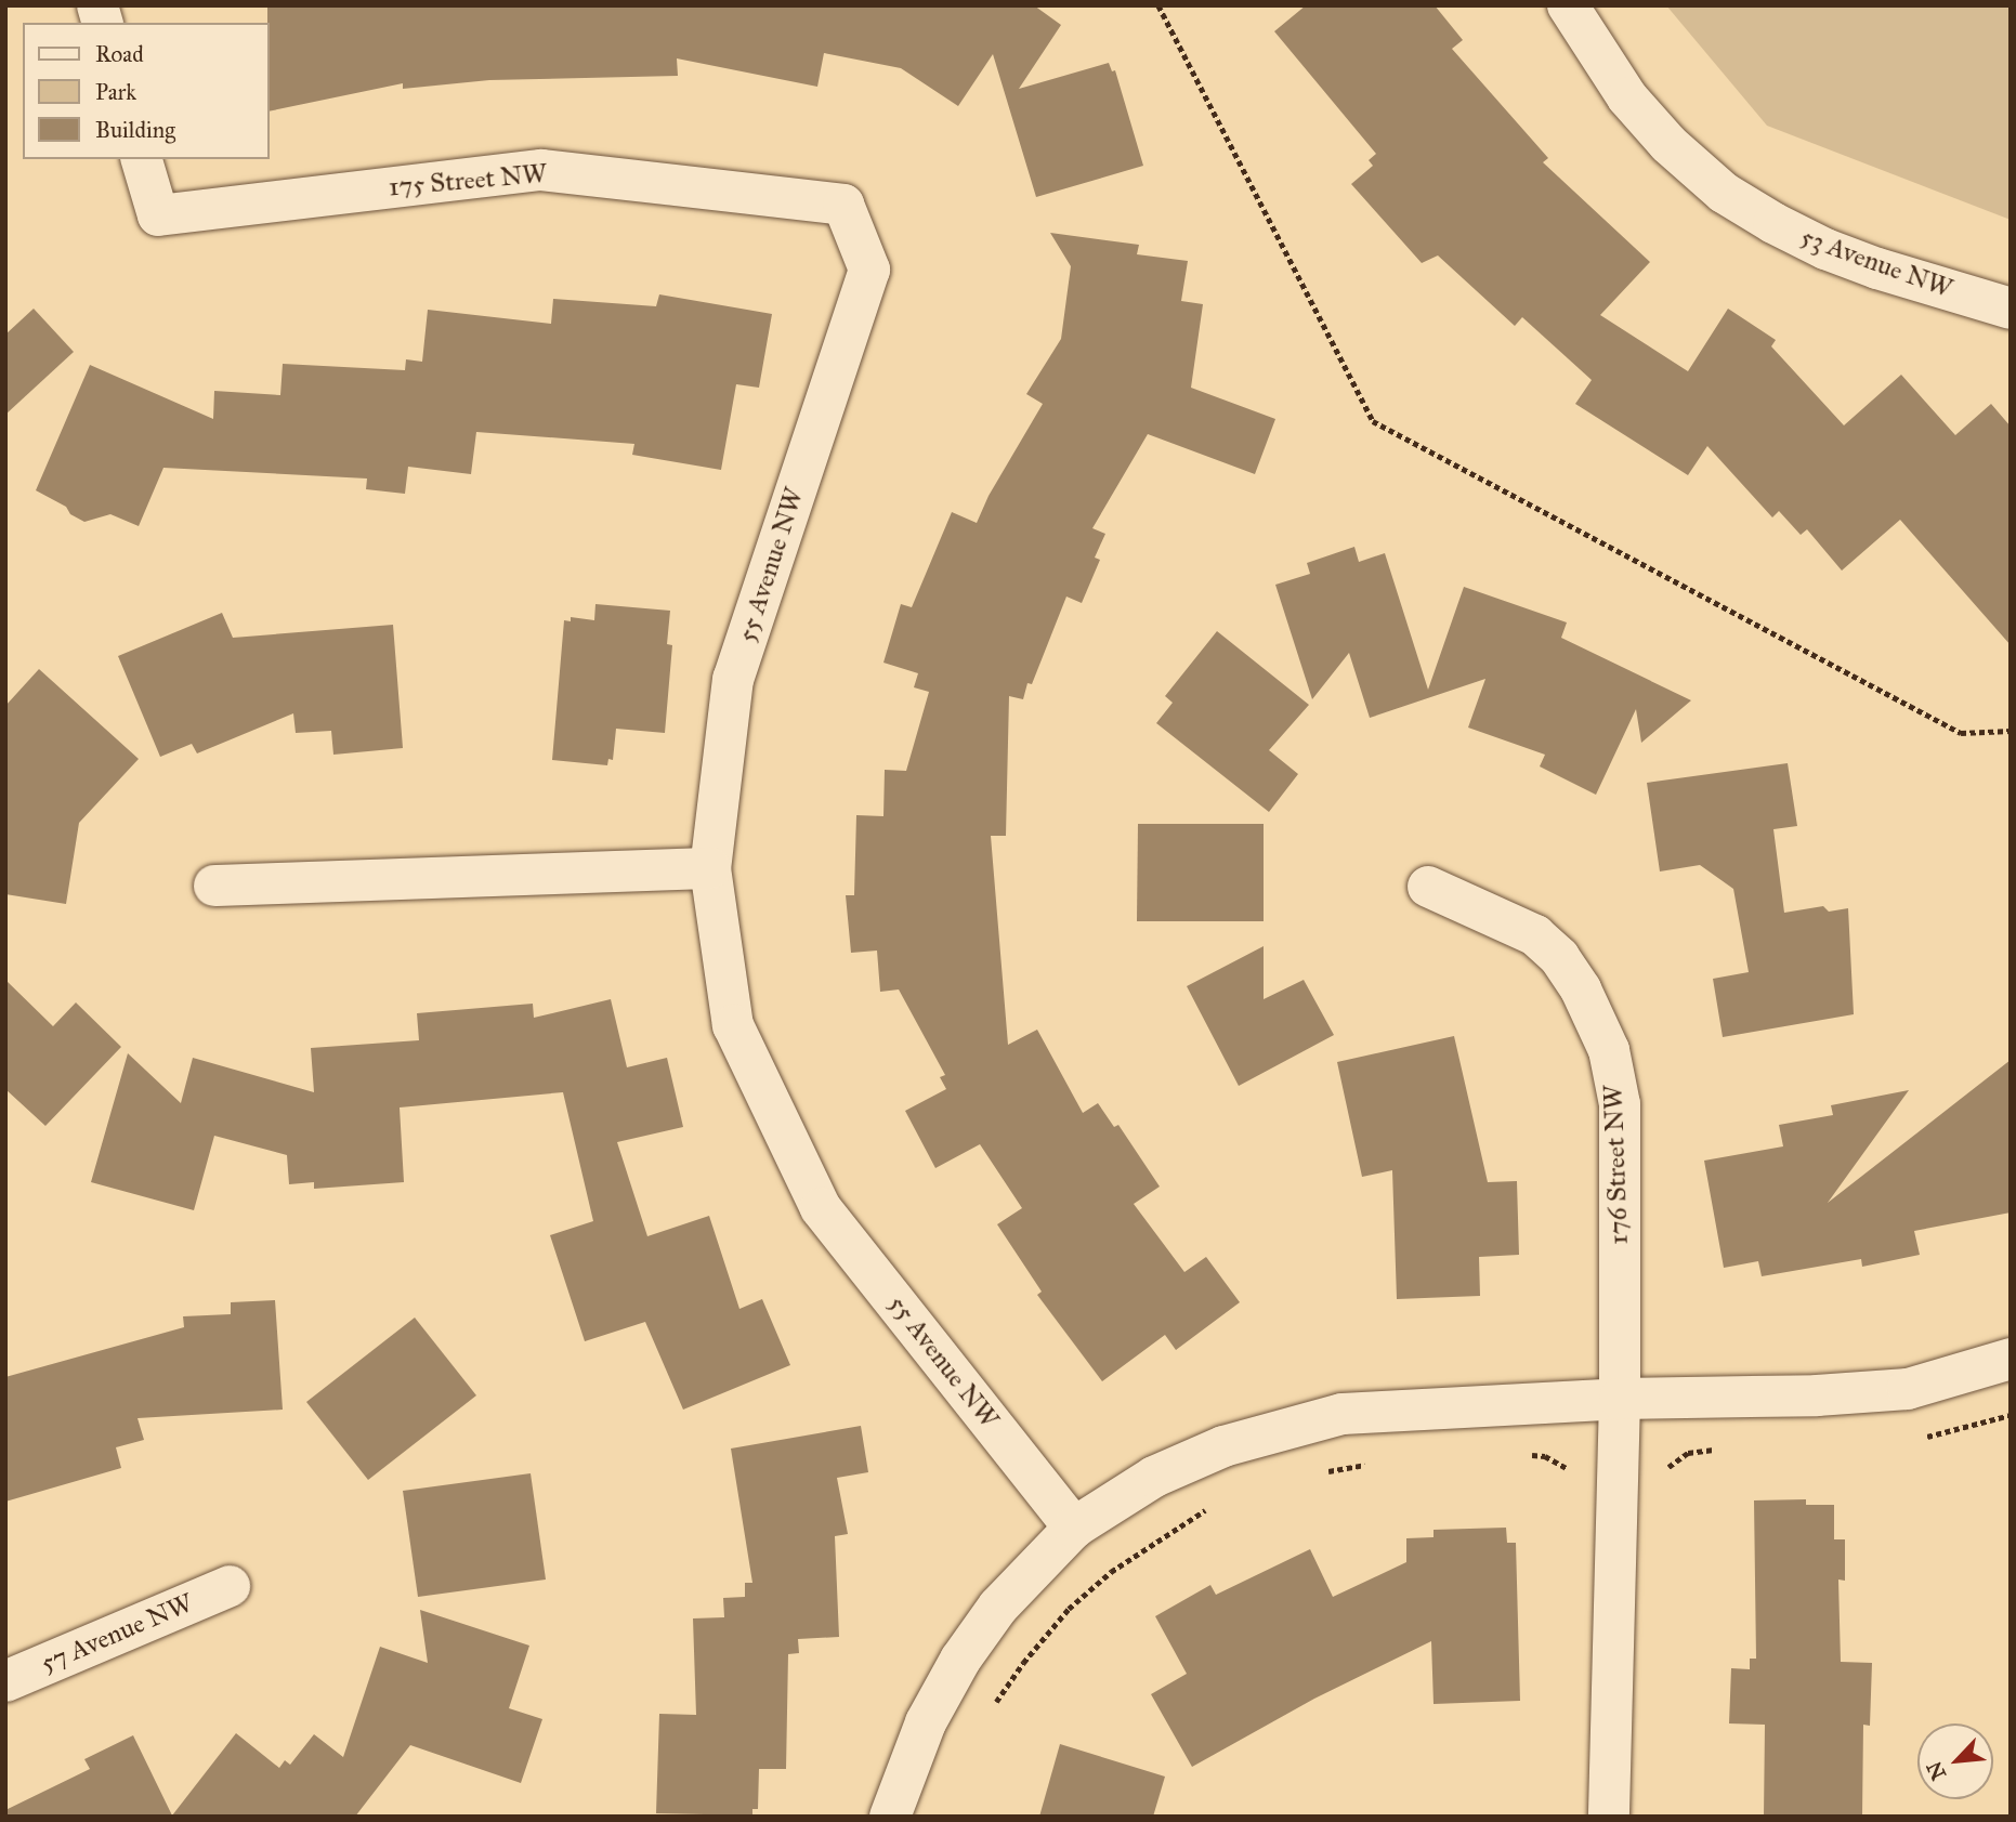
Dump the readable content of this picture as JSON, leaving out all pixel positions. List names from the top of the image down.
{
  "streets": {
    "street": [
      "175 Street NW",
      "53 Avenue NW",
      "55 Avenue NW",
      "176 Street NW",
      "57 Avenue NW"
    ]
  },
  "crossings": [
    ["175 Street NW", "55 Avenue NW"]
  ],
  "legend": ["Road", "Park", "Building"],
  "north": "bottom left"
}
